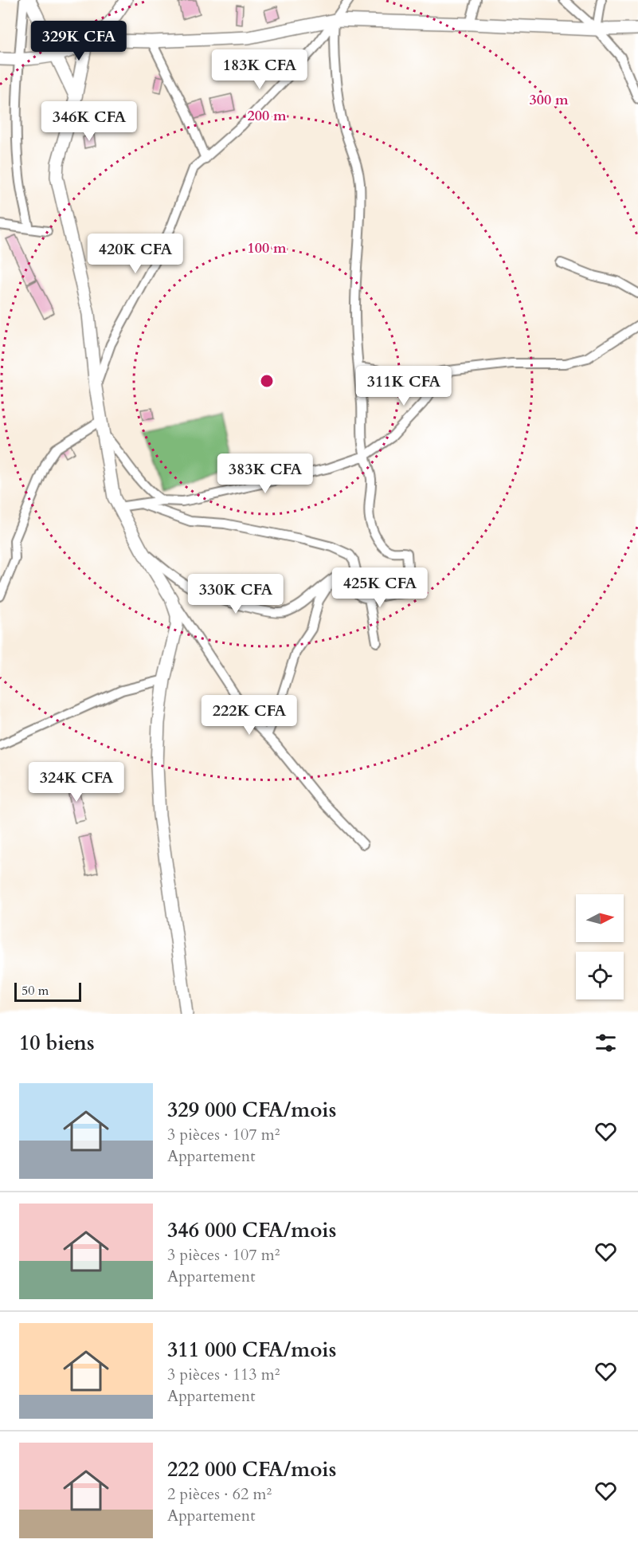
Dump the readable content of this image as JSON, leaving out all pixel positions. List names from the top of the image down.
{
  "scale_bar": "50 m",
  "north": "right",
  "page": {
    "price": [
      "329K CFA",
      "183K CFA",
      "346K CFA",
      "420K CFA",
      "311K CFA",
      "383K CFA",
      "425K CFA",
      "330K CFA",
      "222K CFA",
      "324K CFA"
    ],
    "scale": "50 m",
    "heading": "10 biens",
    "list": [
      {
        "name": "329 000 CFA/mois",
        "note": "3 pièces · 107 m² · Appartement"
      },
      {
        "name": "346 000 CFA/mois",
        "note": "3 pièces · 107 m² · Appartement"
      },
      {
        "name": "311 000 CFA/mois",
        "note": "3 pièces · 113 m² · Appartement"
      },
      {
        "name": "222 000 CFA/mois",
        "note": "2 pièces · 62 m² · Appartement"
      }
    ]
  },
  "rings": ["300 m", "200 m", "100 m"]
}
